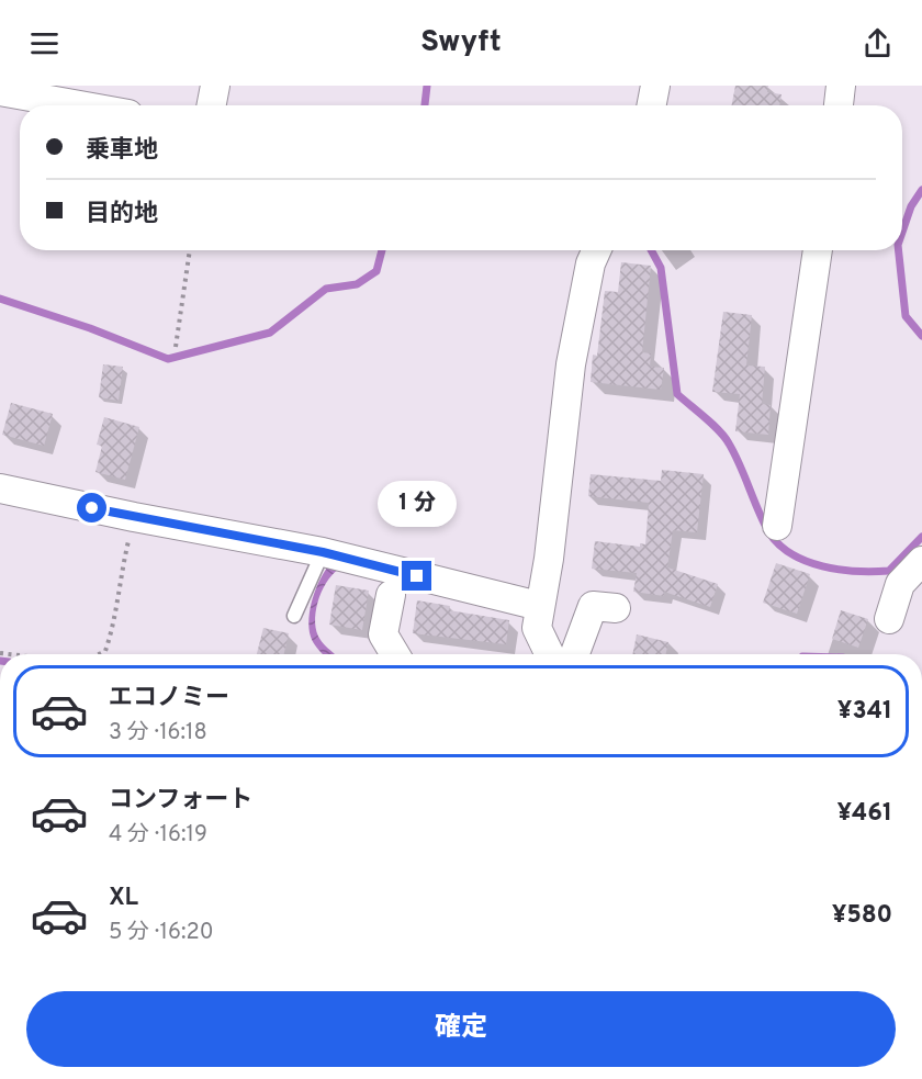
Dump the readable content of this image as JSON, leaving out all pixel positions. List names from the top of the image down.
{
  "page": {
    "header": "Swyft",
    "banner": ["乗車地", "目的地"],
    "bubble": "1 分",
    "list": [
      {
        "name": "エコノミー",
        "note": "3 分 · 16:18",
        "value": "¥341"
      },
      {
        "name": "コンフォート",
        "note": "4 分 · 16:19",
        "value": "¥461"
      },
      {
        "name": "XL",
        "note": "5 分 · 16:20",
        "value": "¥580"
      }
    ],
    "buttons": "確定"
  }
}
